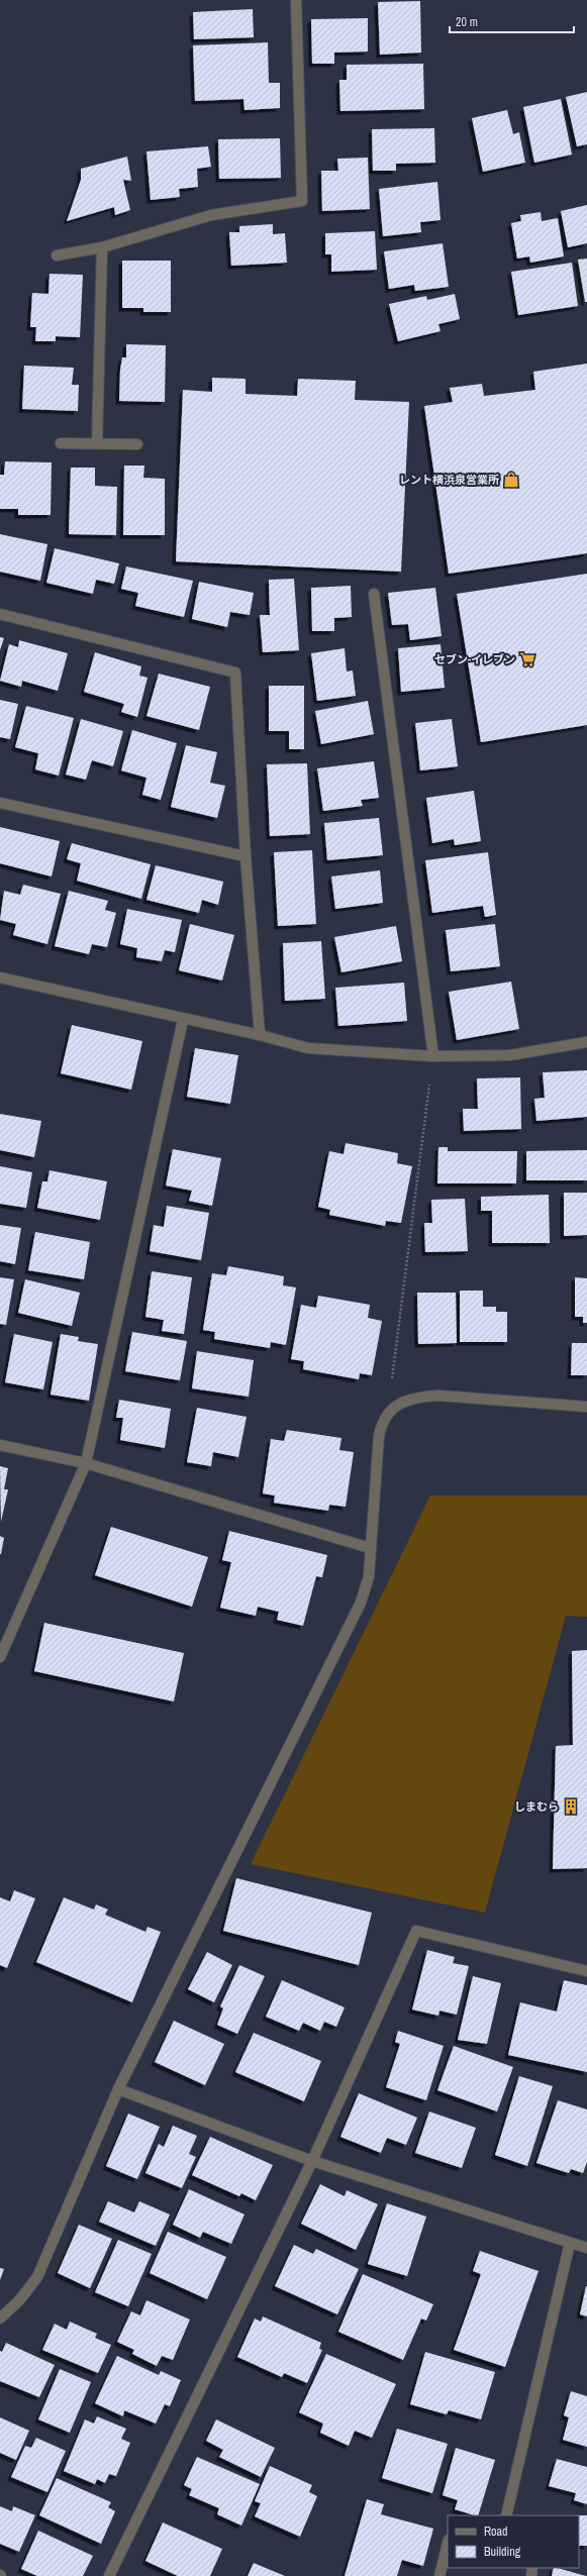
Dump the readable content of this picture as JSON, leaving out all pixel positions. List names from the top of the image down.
{
  "places": {
    "shop": ["レント横浜泉営業所"],
    "supermarket": ["セブン-イレブン"],
    "building": ["しまむら"]
  },
  "legend": ["Road", "Building"],
  "scale_bar": "20 m"
}
